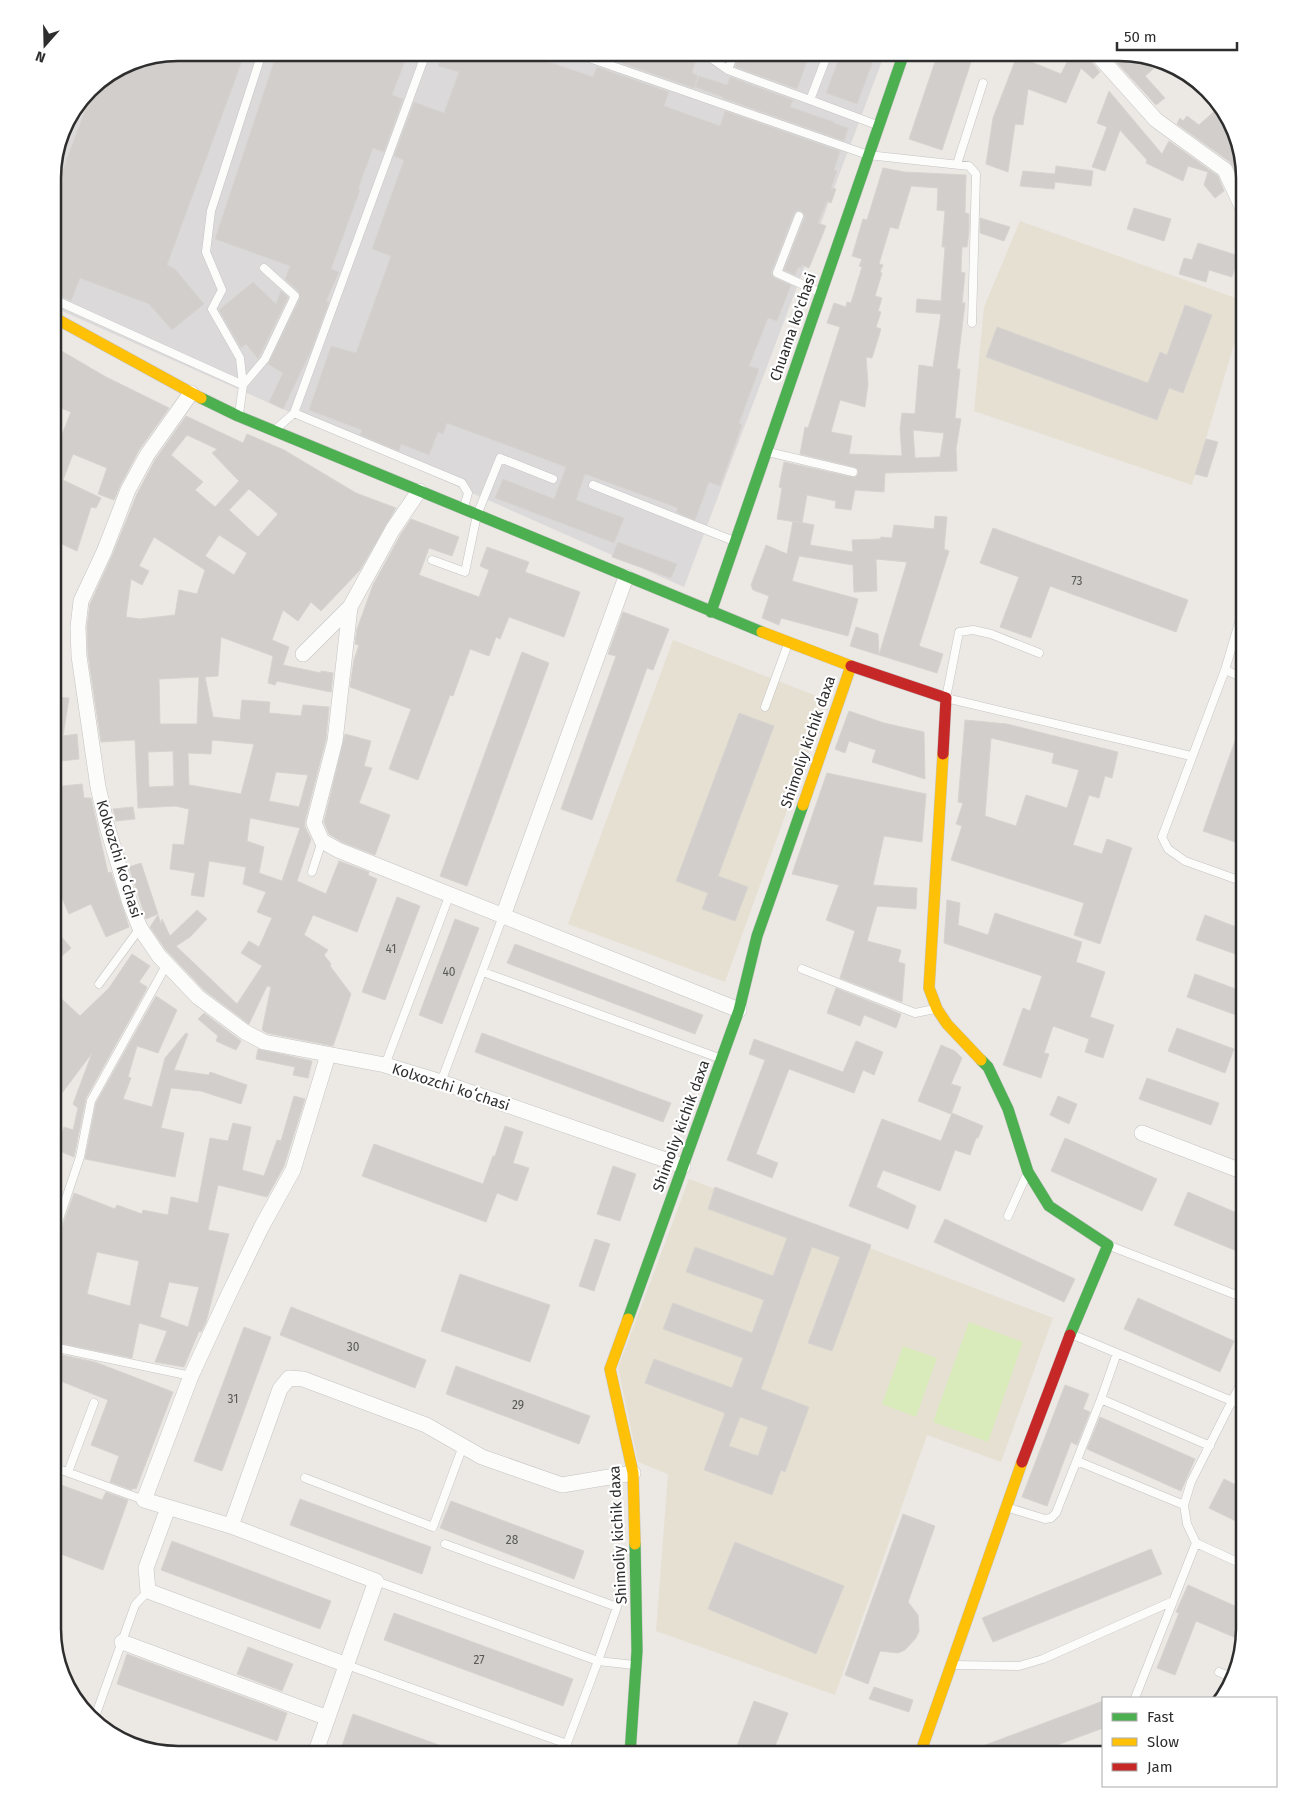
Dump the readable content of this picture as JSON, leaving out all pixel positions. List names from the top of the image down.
{
  "streets": {
    "street": ["Chuama ko'chasi", "Shimoliy kichik daxa", "Kolxozchi koʻchasi"]
  },
  "crossings": [
    ["Chuama ko'chasi", "Shimoliy kichik daxa"],
    ["Shimoliy kichik daxa", "Kolxozchi koʻchasi"]
  ],
  "house_numbers": [
    "73",
    "41",
    "40",
    "30",
    "31",
    "29",
    "28",
    "27"
  ],
  "legend": ["Fast", "Slow", "Jam"],
  "scale_bar": "50 m",
  "north": "bottom"
}
